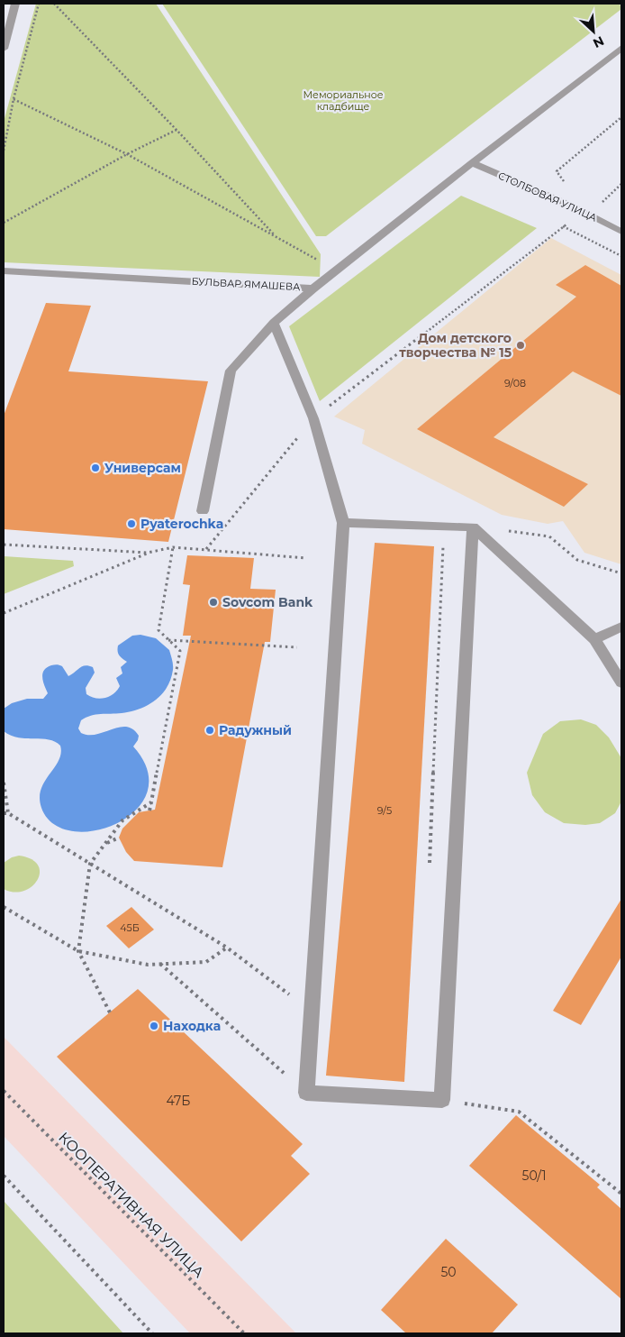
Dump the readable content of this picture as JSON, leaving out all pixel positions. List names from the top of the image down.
{
  "streets": {
    "street": ["СТОЛБОВАЯ УЛИЦА", "БУЛЬВАР ЯМАШЕВА"],
    "path": ["КООПЕРАТИВНАЯ УЛИЦА"]
  },
  "crossings": [
    ["СТОЛБОВАЯ УЛИЦА", "БУЛЬВАР ЯМАШЕВА"]
  ],
  "parks": ["Мемориальное кладбище"],
  "places": [
    "Дом детского творчества № 15",
    "Универсам",
    "Pyaterochka",
    "Sovcom Bank",
    "Радужный",
    "Находка"
  ],
  "house_numbers": [
    "9/08",
    "9/5",
    "45Б",
    "47Б",
    "50/1",
    "50"
  ],
  "north": "bottom right"
}
